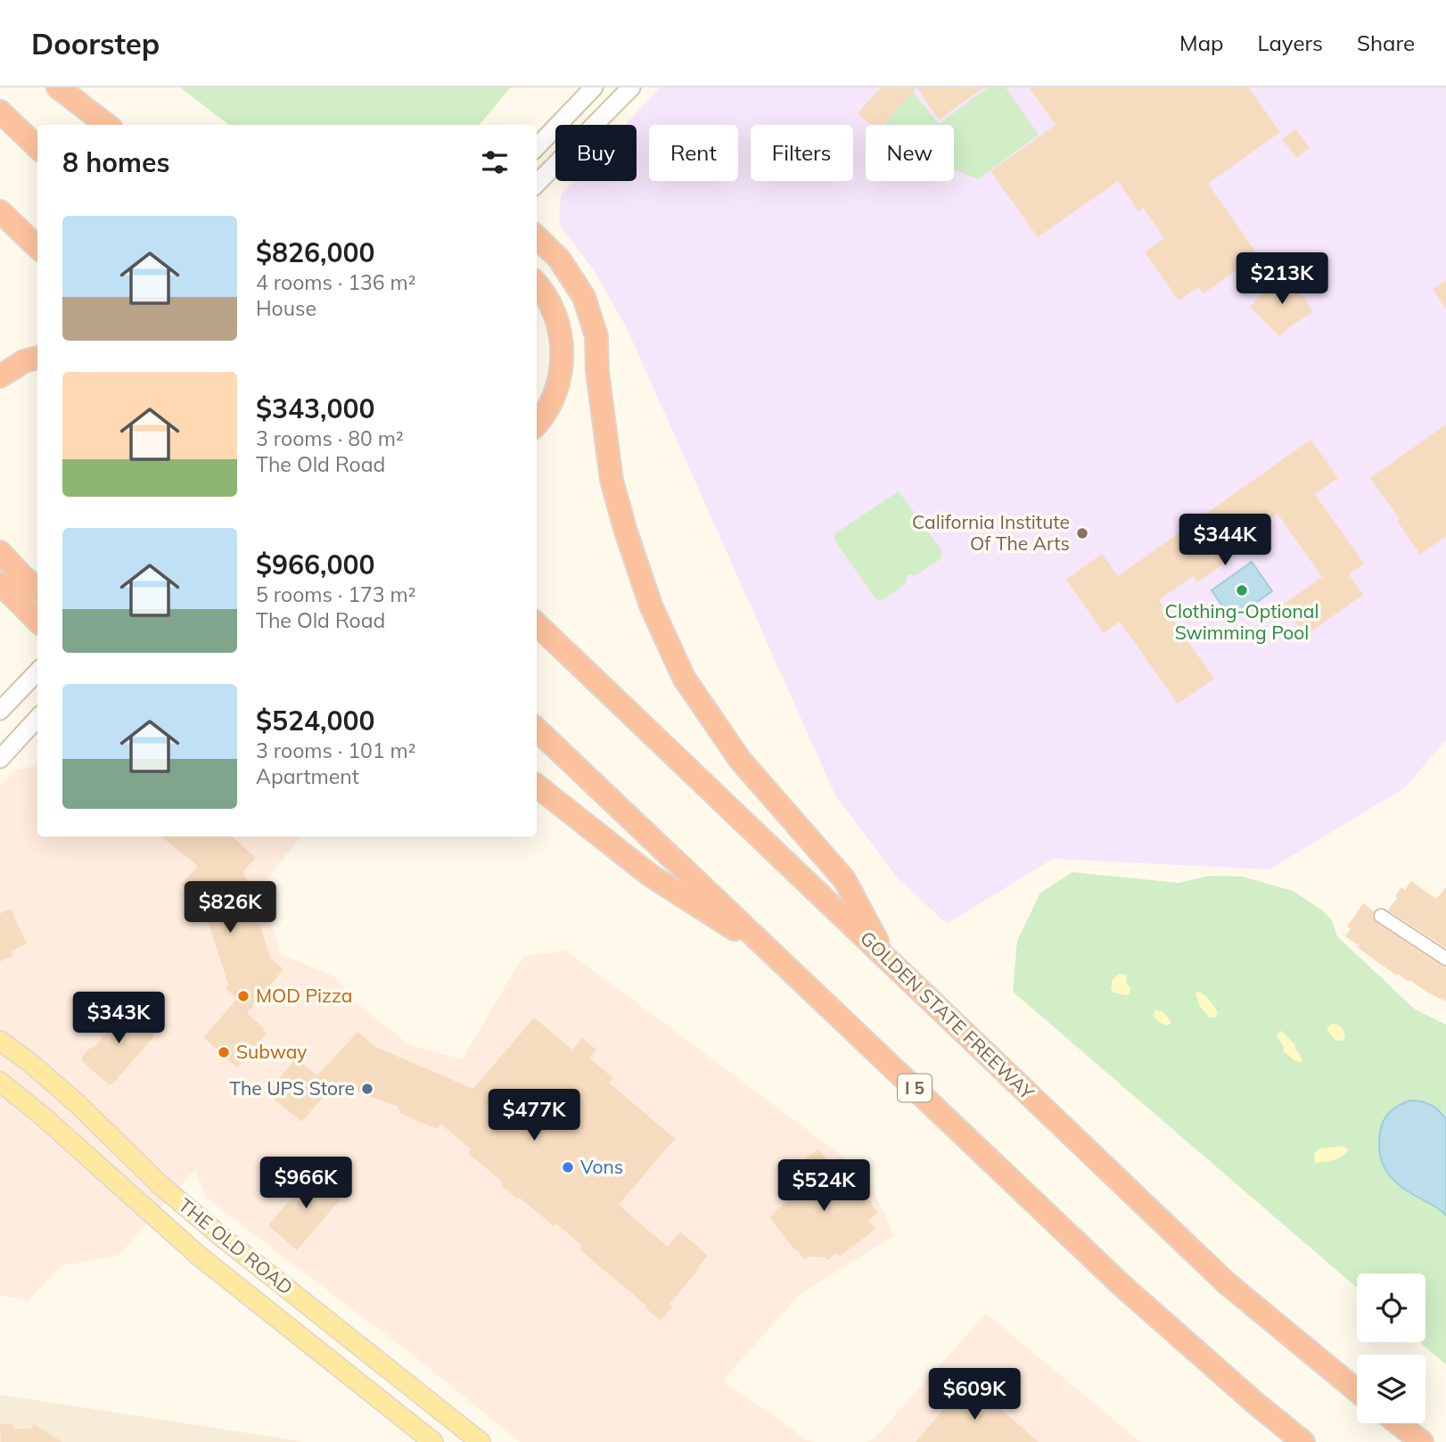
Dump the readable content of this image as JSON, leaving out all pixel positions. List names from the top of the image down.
{
  "streets": {
    "highway": ["GOLDEN STATE FREEWAY", "I 5"],
    "main road": ["THE OLD ROAD"]
  },
  "places": [
    "California Institute Of The Arts",
    "Clothing-Optional Swimming Pool",
    "MOD Pizza",
    "Subway",
    "The UPS Store",
    "Vons"
  ],
  "page": {
    "header": "Doorstep",
    "nav": ["Map", "Layers", "Share"],
    "chip": [
      "Buy",
      "Rent",
      "Filters",
      "New"
    ],
    "heading": "8 homes",
    "list": [
      {
        "name": "$826,000",
        "note": "4 rooms · 136 m² · House"
      },
      {
        "name": "$343,000",
        "note": "3 rooms · 80 m² · The Old Road"
      },
      {
        "name": "$966,000",
        "note": "5 rooms · 173 m² · The Old Road"
      },
      {
        "name": "$524,000",
        "note": "3 rooms · 101 m² · Apartment"
      }
    ],
    "price": [
      "$213K",
      "$344K",
      "$826K",
      "$343K",
      "$477K",
      "$966K",
      "$524K",
      "$609K"
    ]
  }
}
